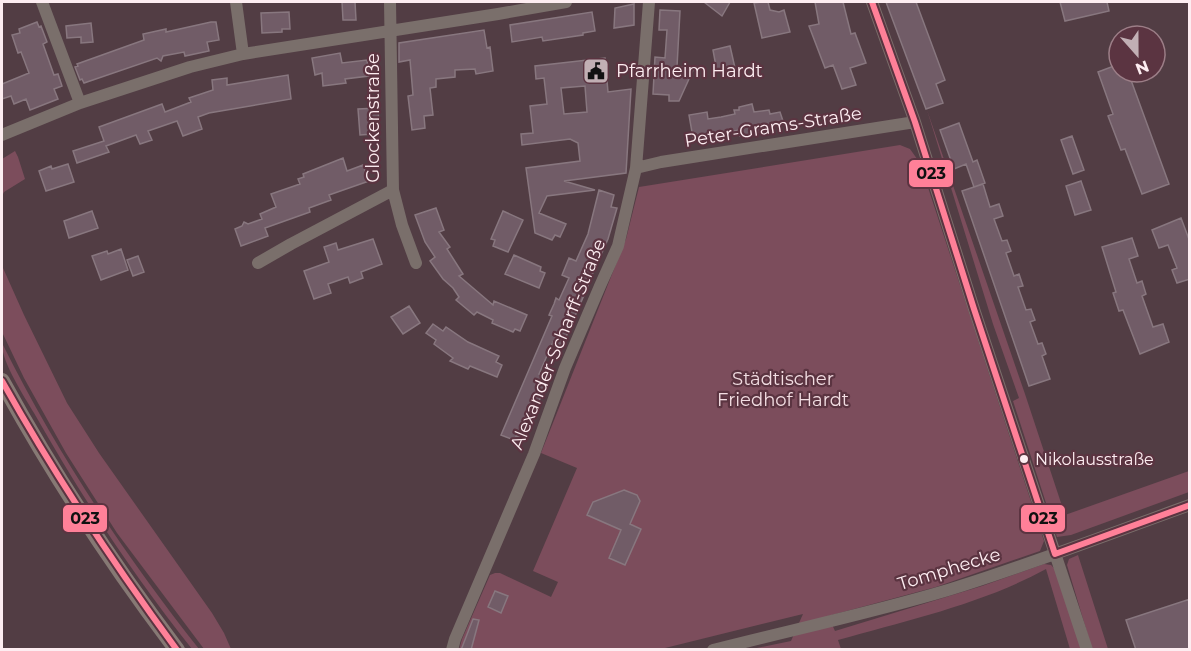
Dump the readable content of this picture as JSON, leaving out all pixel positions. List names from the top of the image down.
{
  "streets": {
    "street": [
      "Glockenstraße",
      "Peter-Grams-Straße",
      "Alexander-Scharff-Straße",
      "Tomphecke"
    ]
  },
  "crossings": [
    ["Peter-Grams-Straße", "Alexander-Scharff-Straße"]
  ],
  "parks": ["Städtischer Friedhof Hardt"],
  "places": {
    "public building": ["Pfarrheim Hardt"],
    "other": ["Nikolausstraße"]
  },
  "lines": ["transit line 023"],
  "north": "bottom"
}
